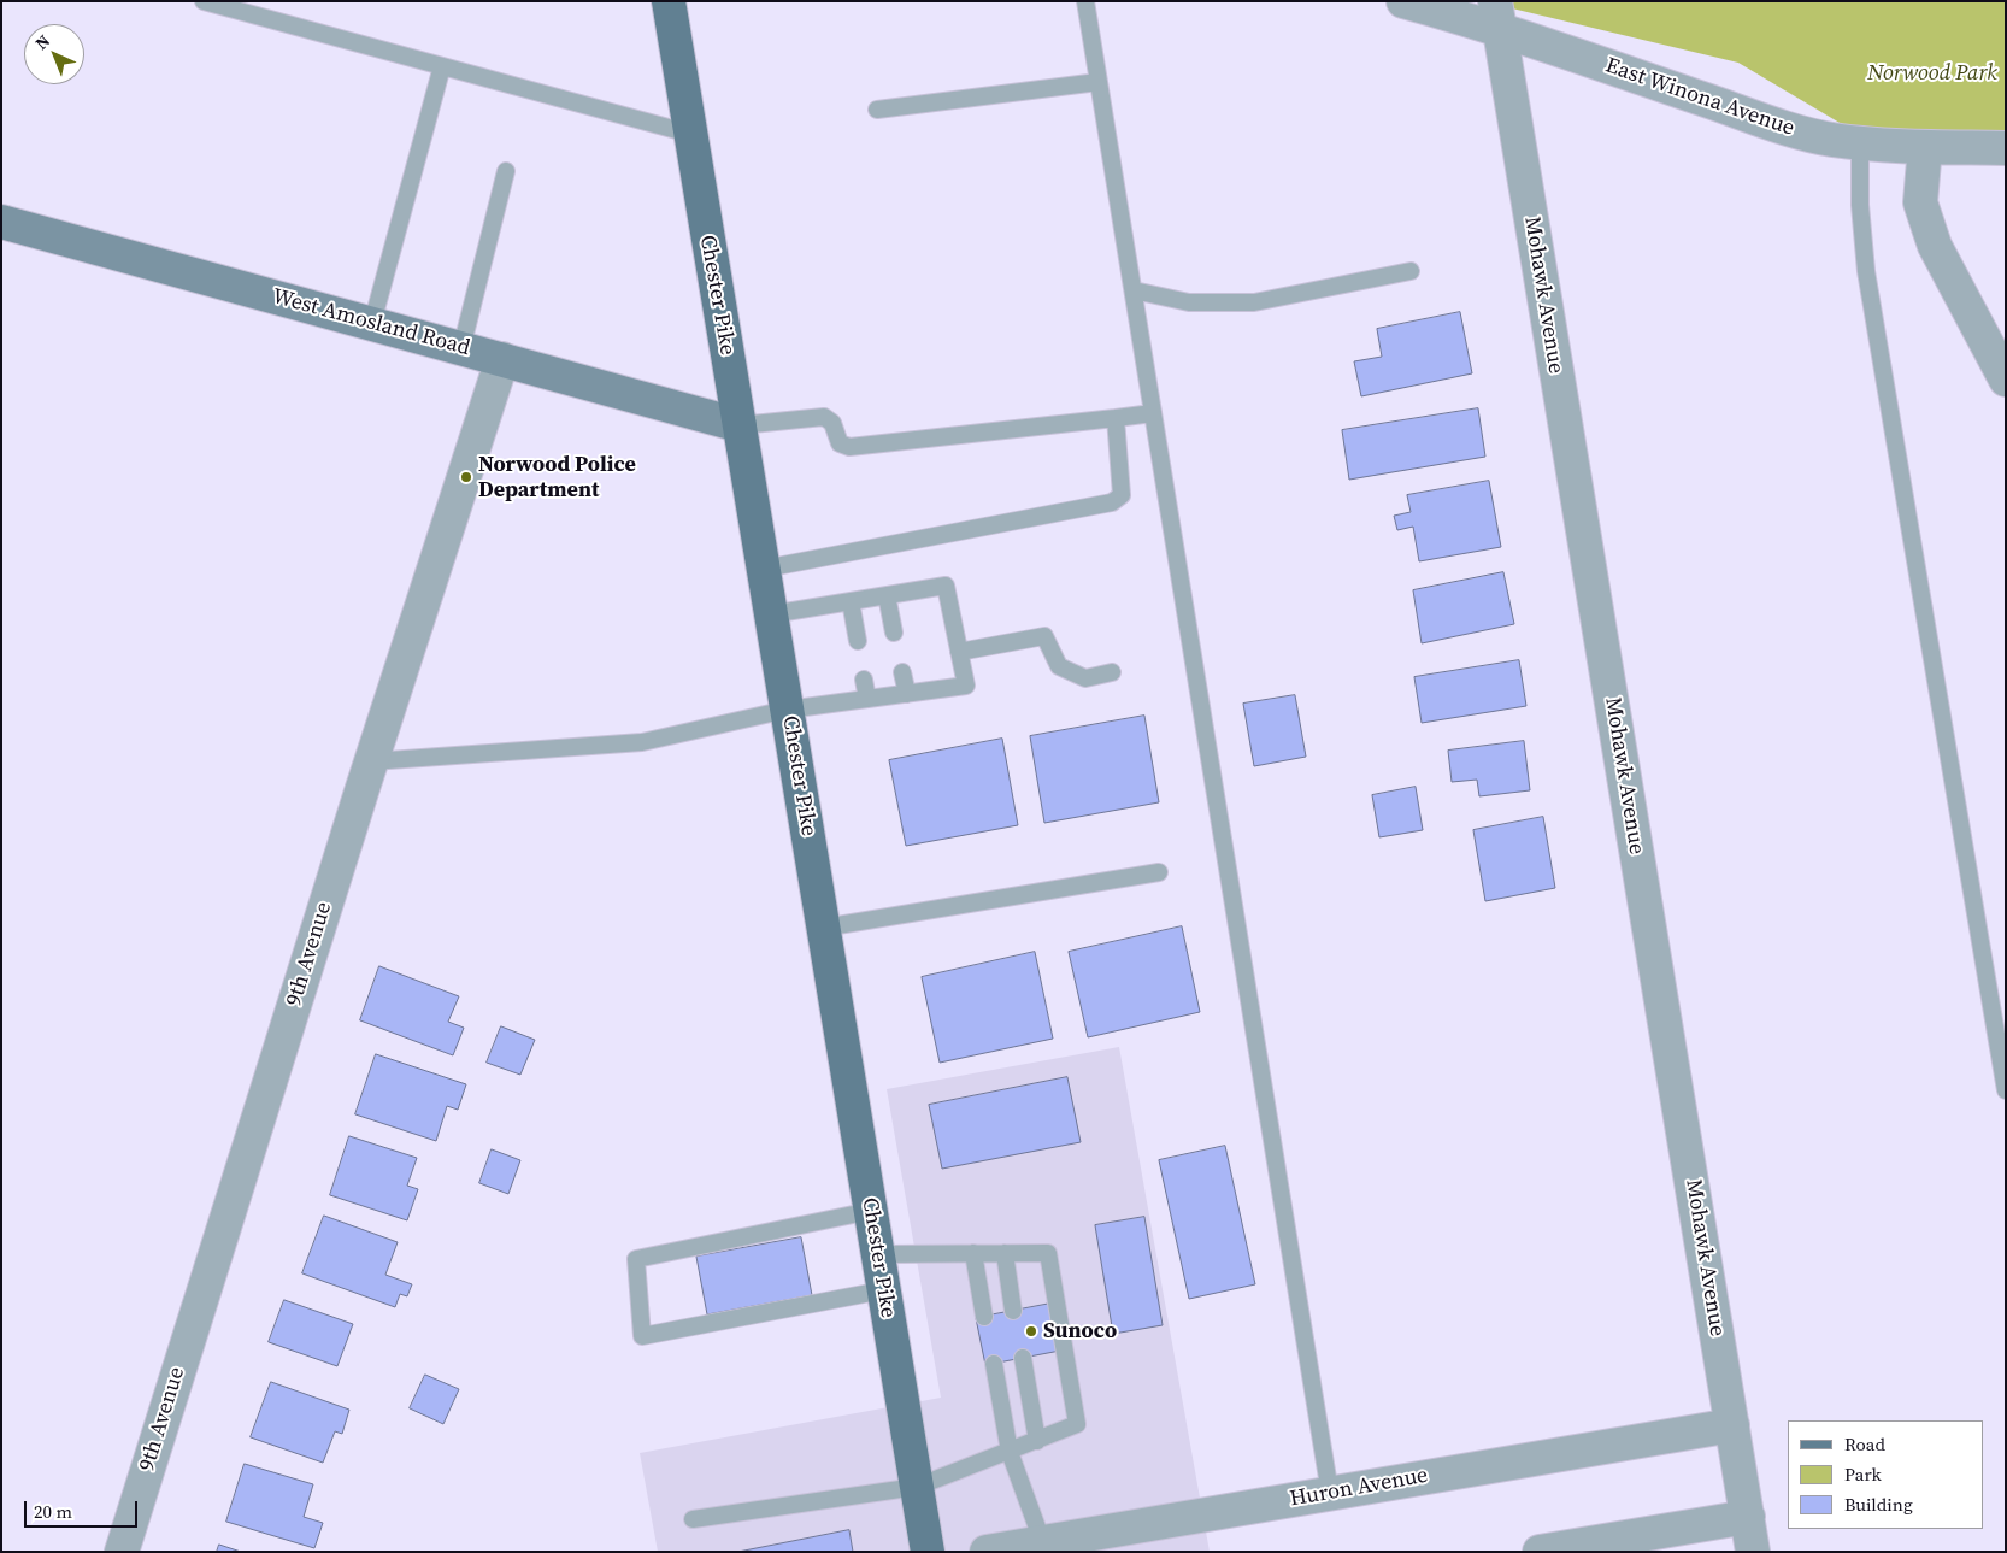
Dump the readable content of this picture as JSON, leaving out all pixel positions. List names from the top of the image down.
{
  "streets": {
    "main road": ["Chester Pike"],
    "street": [
      "East Winona Avenue",
      "Mohawk Avenue",
      "West Amosland Road",
      "9th Avenue",
      "Huron Avenue"
    ]
  },
  "crossings": [
    ["East Winona Avenue", "Mohawk Avenue"],
    ["Chester Pike", "West Amosland Road"],
    ["Mohawk Avenue", "Huron Avenue"],
    ["West Amosland Road", "9th Avenue"]
  ],
  "parks": ["Norwood Park"],
  "places": ["Norwood Police Department", "Sunoco"],
  "legend": ["Road", "Park", "Building"],
  "scale_bar": "20 m",
  "north": "top left"
}
